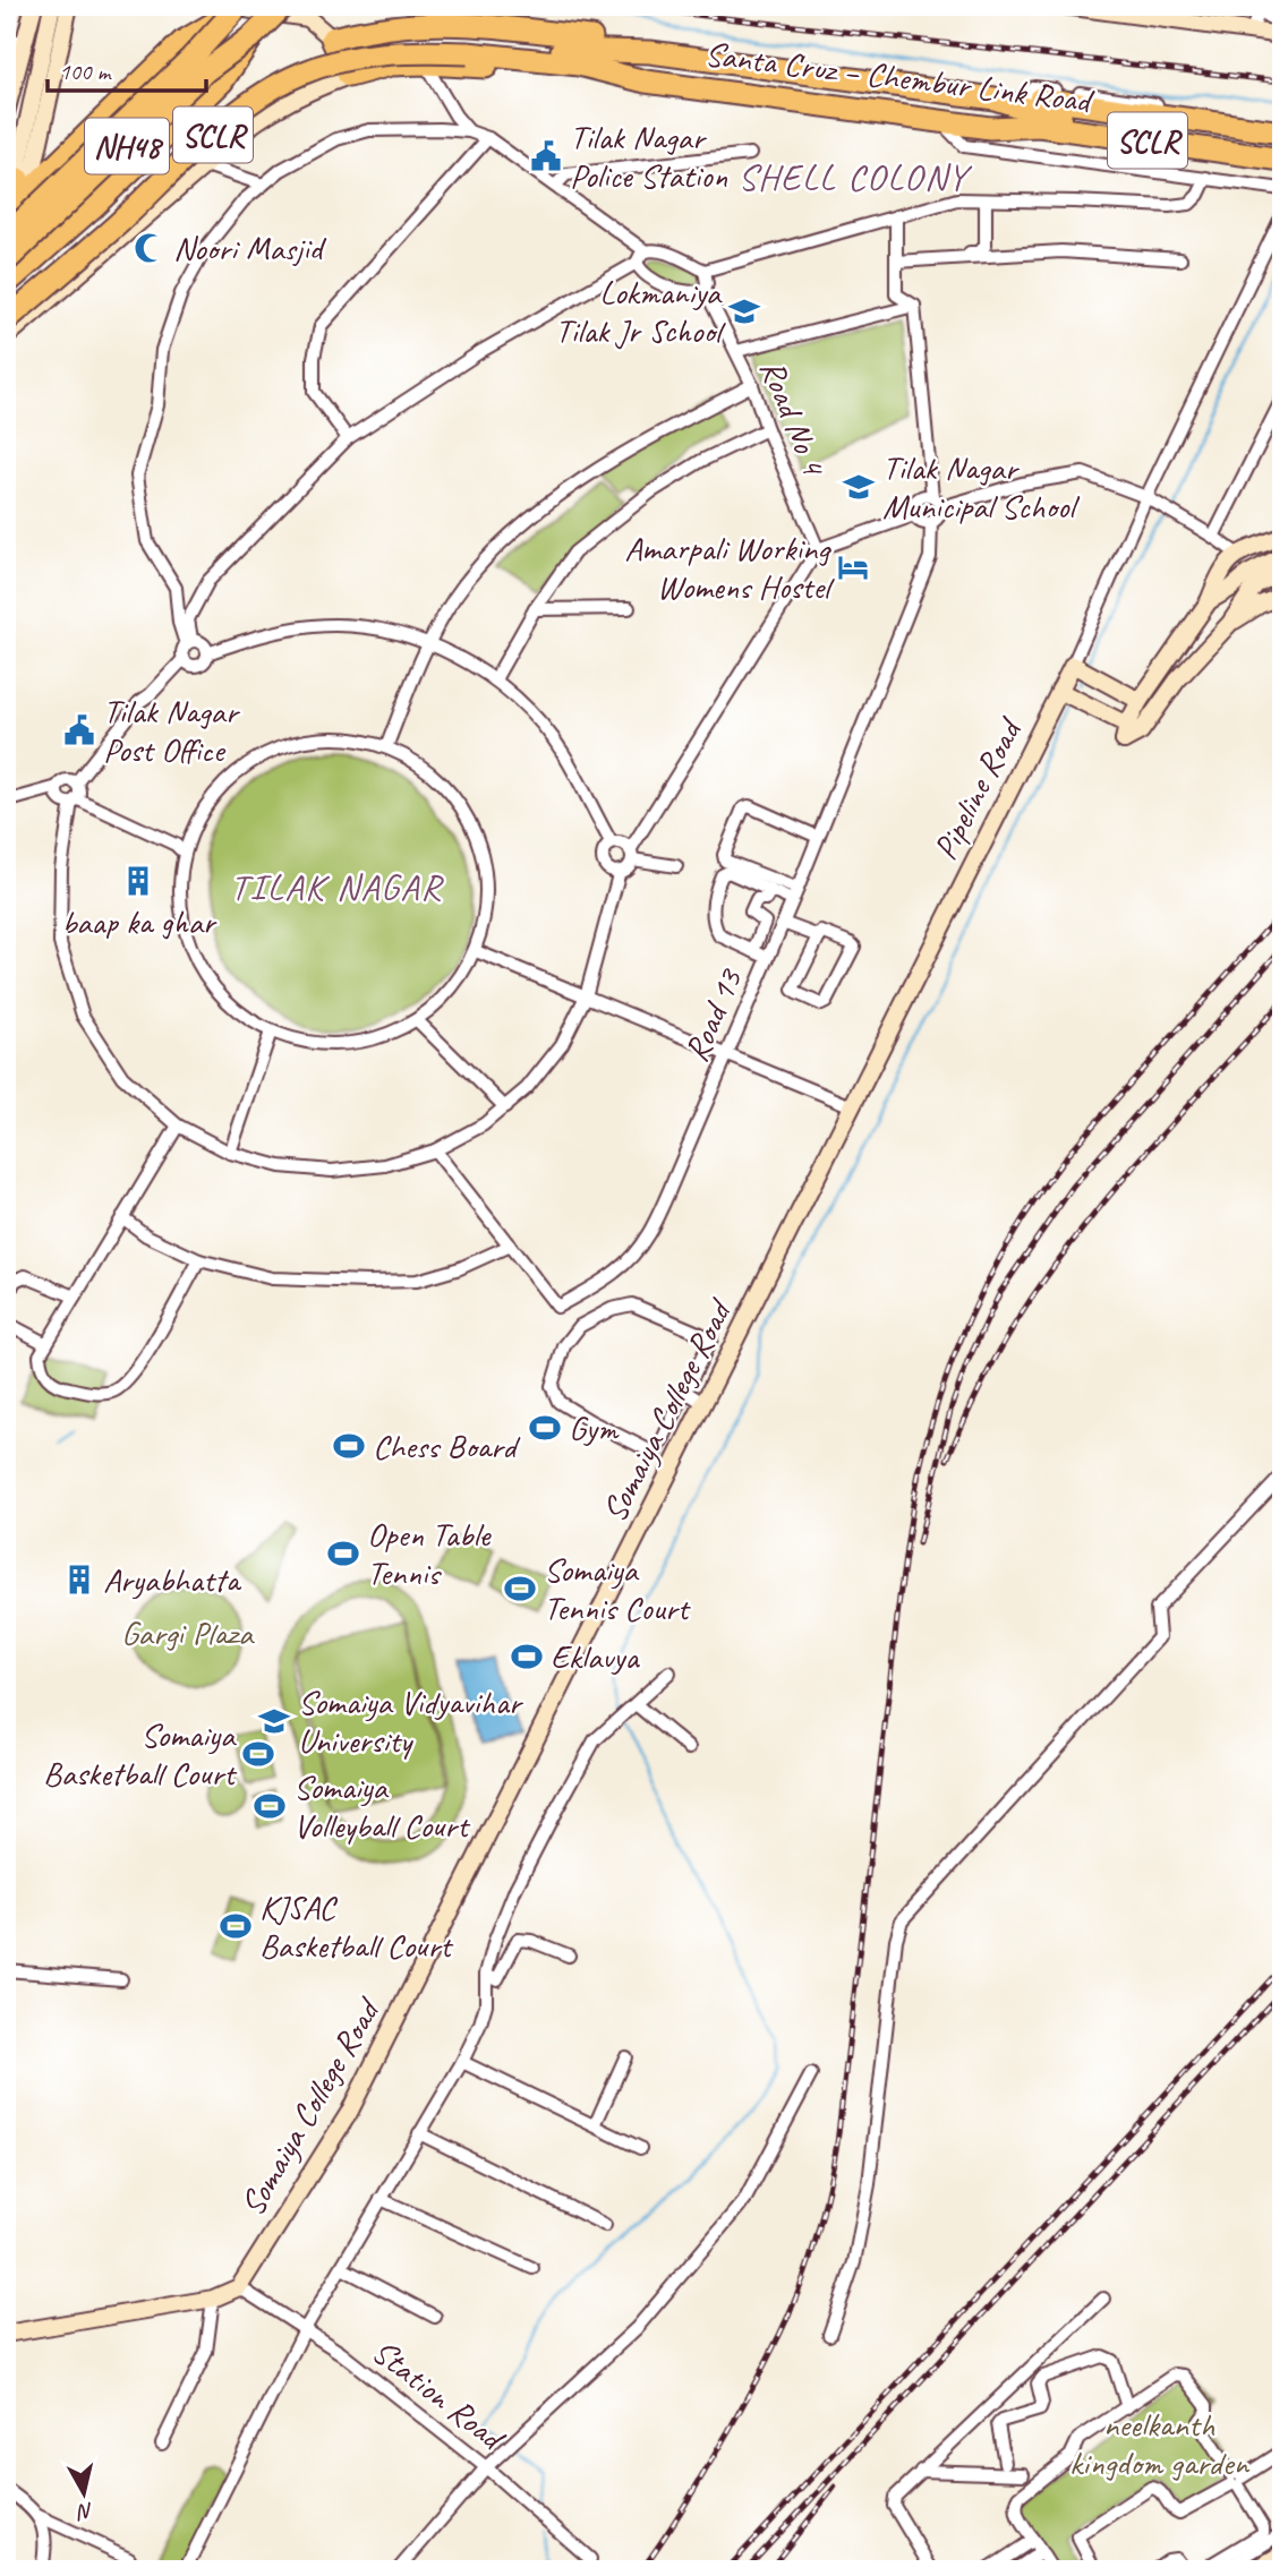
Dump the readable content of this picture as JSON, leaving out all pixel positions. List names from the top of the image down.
{
  "streets": {
    "highway": ["Santa Cruz – Chembur Link Road", "SCLR", "NH48"],
    "street": [
      "Road No 4",
      "Pipeline Road",
      "Road 13",
      "Somaiya College Road",
      "Station Road"
    ]
  },
  "crossings": [
    ["Santa Cruz – Chembur Link Road", "SCLR"],
    ["Pipeline Road", "Somaiya College Road"],
    ["Somaiya College Road", "Station Road"]
  ],
  "districts": ["SHELL COLONY", "TILAK NAGAR"],
  "parks": ["Gargi Plaza", "neelkanth kingdom garden"],
  "places": {
    "public building": ["Tilak Nagar Police Station", "Tilak Nagar Post Office"],
    "mosque": ["Noori Masjid"],
    "school or university": ["Lokmaniya Tilak Jr School", "Tilak Nagar Municipal School", "Somaiya Vidyavihar University"],
    "hotel": ["Amarpali Working Womens Hostel"],
    "building": ["baap ka ghar", "Aryabhatta"],
    "sports": [
      "Gym",
      "Chess Board",
      "Open Table Tennis",
      "Somaiya Tennis Court",
      "Eklavya",
      "Somaiya Basketball Court",
      "Somaiya Volleyball Court",
      "KJSAC Basketball Court"
    ]
  },
  "scale_bar": "100 m",
  "north": "bottom"
}
